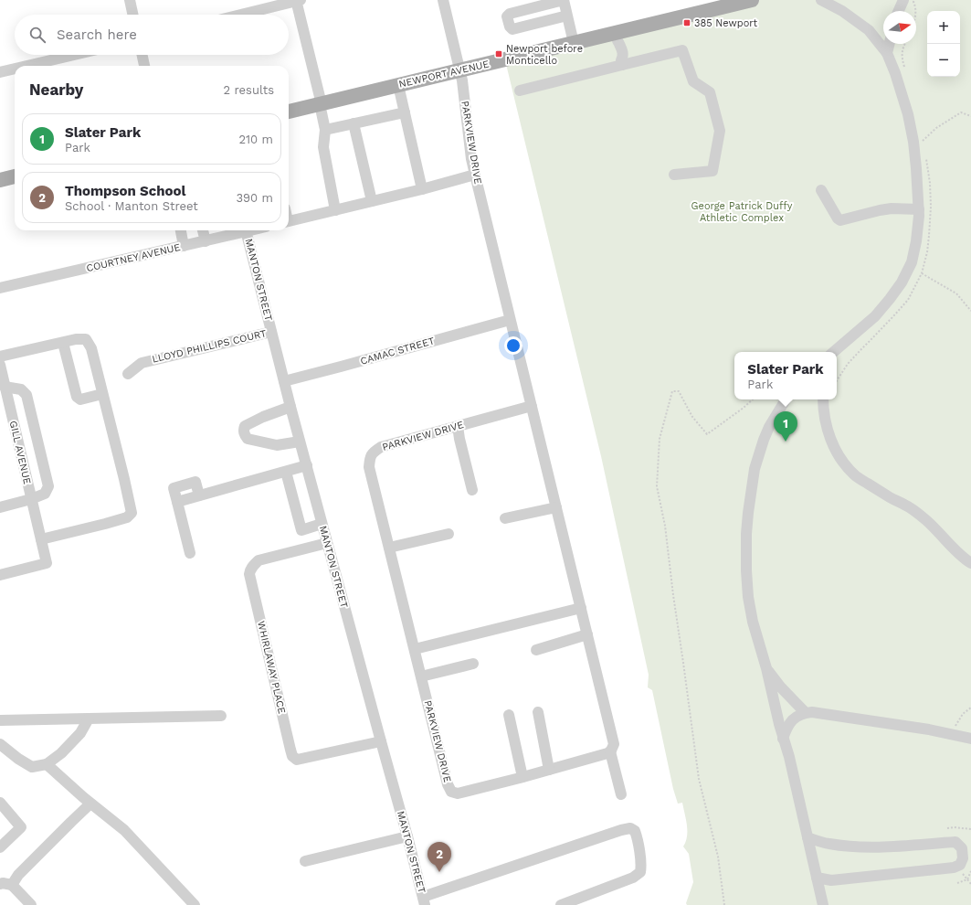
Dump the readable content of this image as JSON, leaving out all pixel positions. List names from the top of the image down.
{
  "streets": {
    "main road": ["NEWPORT AVENUE"],
    "street": [
      "PARKVIEW DRIVE",
      "COURTNEY AVENUE",
      "MANTON STREET",
      "LLOYD PHILLIPS COURT",
      "CAMAC STREET",
      "GILL AVENUE",
      "WHIRLAWAY PLACE"
    ]
  },
  "crossings": [
    ["NEWPORT AVENUE", "PARKVIEW DRIVE"],
    ["PARKVIEW DRIVE", "CAMAC STREET"],
    ["MANTON STREET", "LLOYD PHILLIPS COURT"],
    ["MANTON STREET", "CAMAC STREET"],
    ["MANTON STREET", "WHIRLAWAY PLACE"]
  ],
  "parks": ["George Patrick Duffy Athletic Complex"],
  "places": {
    "transit": ["385 Newport", "Newport before Monticello"]
  },
  "north": "right",
  "page": {
    "map_buttons": ["+", "−"],
    "search": "Search here",
    "heading": ["Nearby", "2 results"],
    "list": [
      {
        "mark": "1",
        "name": "Slater Park",
        "note": "Park",
        "value": "210 m"
      },
      {
        "mark": "2",
        "name": "Thompson School",
        "note": "School · Manton Street",
        "value": "390 m"
      }
    ],
    "popup": ["Slater Park", "Park"],
    "pins": ["1", "2"]
  }
}
